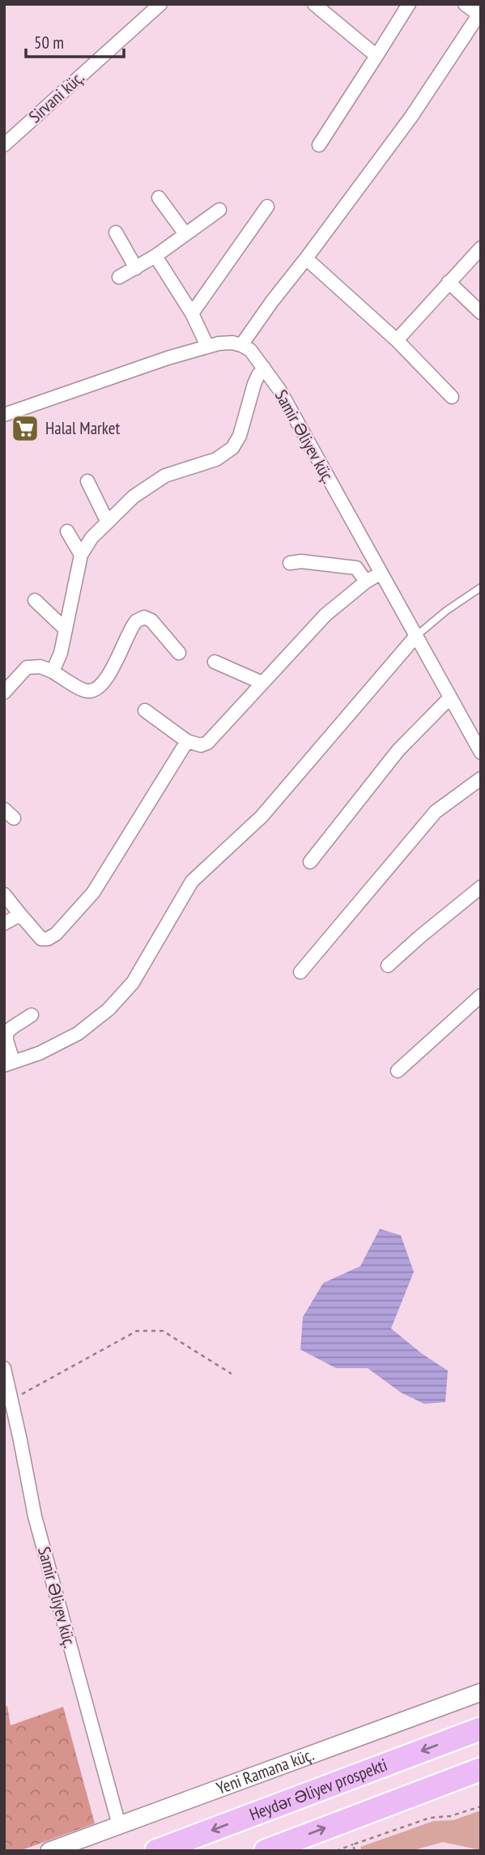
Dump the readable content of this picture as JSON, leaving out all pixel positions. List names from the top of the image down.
{
  "streets": {
    "highway": ["Heydər Əliyev prospekti"],
    "street": ["Sirvani küç.", "Samir Əliyev küç.", "Yeni Ramana küç."]
  },
  "crossings": [
    ["Samir Əliyev küç.", "Yeni Ramana küç."]
  ],
  "places": {
    "supermarket": ["Halal Market"]
  },
  "scale_bar": "50 m"
}
